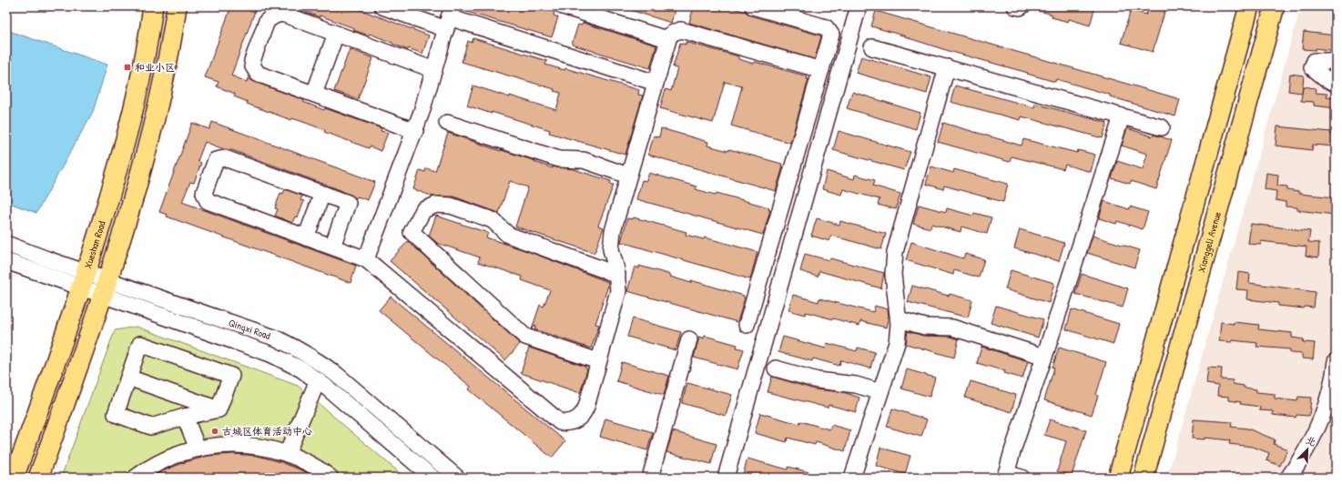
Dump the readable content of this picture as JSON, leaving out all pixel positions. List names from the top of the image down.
{
  "streets": {
    "main road": ["Xianggeli Avenue", "Xueshan Road"],
    "street": ["Qingxi Road"]
  },
  "crossings": [
    ["Xueshan Road", "Qingxi Road"]
  ],
  "places": {
    "transit": ["和业小区"],
    "other": ["古城区体育活动中心"]
  },
  "north": "top right"
}
